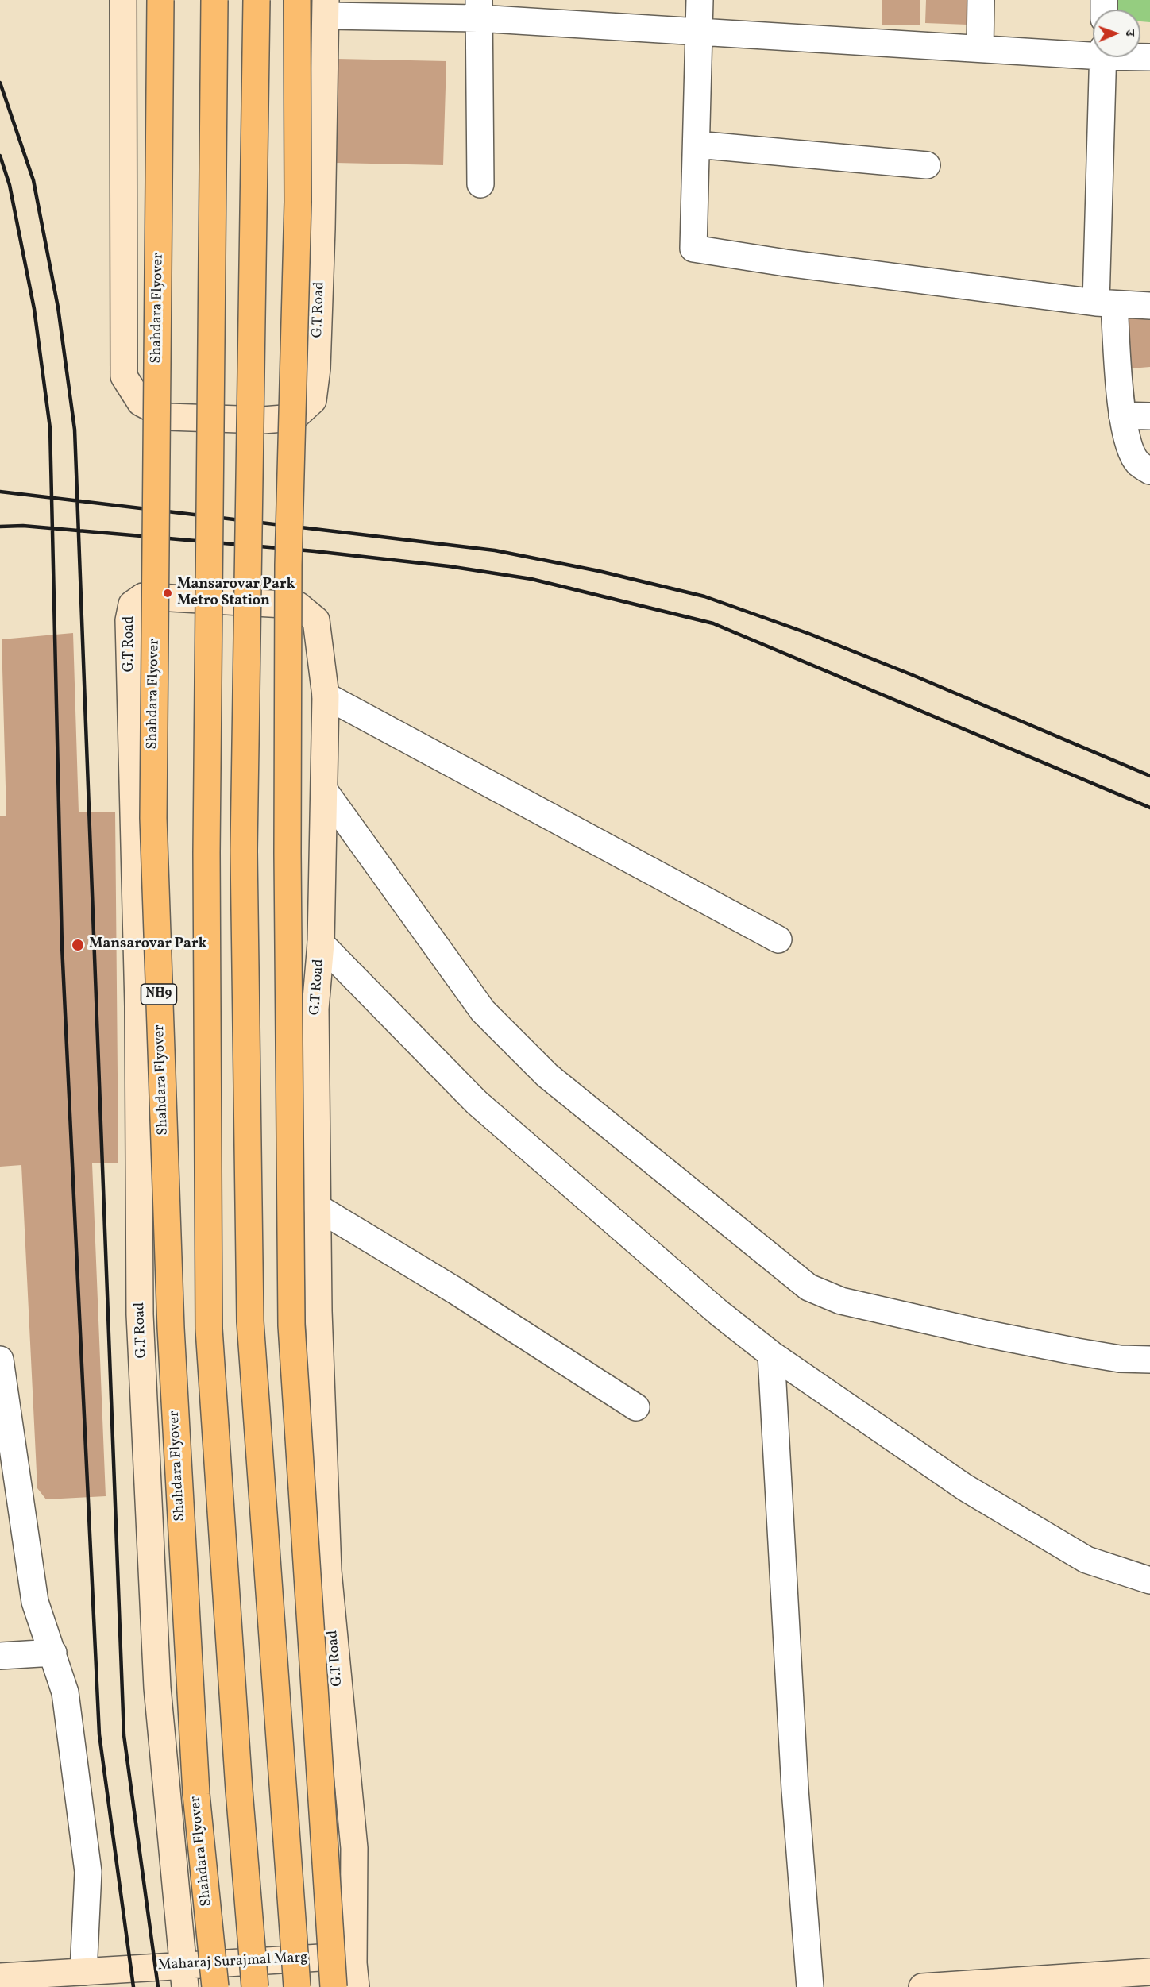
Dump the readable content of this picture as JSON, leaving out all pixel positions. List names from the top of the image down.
{
  "streets": {
    "main road": [
      "Shahdara Flyover",
      "G.T Road",
      "NH9",
      "Maharaj Surajmal Marg"
    ]
  },
  "crossings": [
    ["G.T Road", "Maharaj Surajmal Marg"]
  ],
  "places": ["Mansarovar Park Metro Station", "Mansarovar Park"],
  "north": "right"
}
